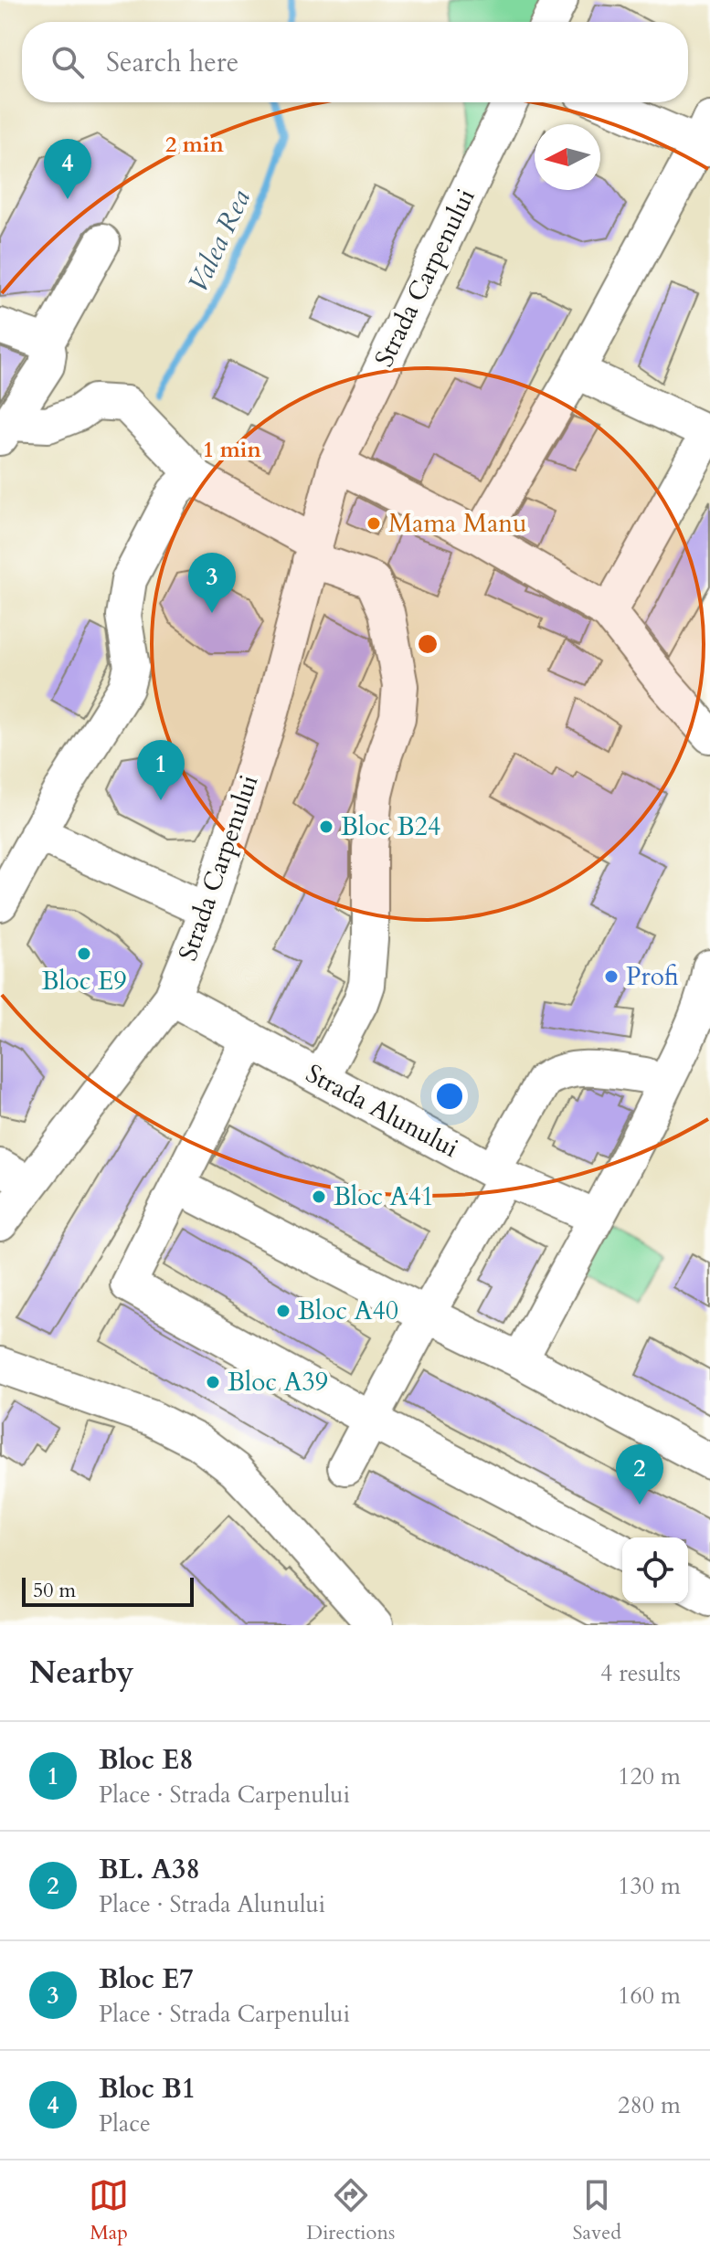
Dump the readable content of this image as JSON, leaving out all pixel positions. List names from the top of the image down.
{
  "streets": {
    "street": ["Strada Carpenului", "Strada Alunului"]
  },
  "crossings": [
    ["Strada Carpenului", "Strada Alunului"]
  ],
  "water": ["Valea Rea"],
  "places": [
    "Mama Manu",
    "Bloc B24",
    "Bloc E9",
    "Profi",
    "Bloc A41",
    "Bloc A40",
    "Bloc A39"
  ],
  "scale_bar": "50 m",
  "north": "left",
  "page": {
    "search": "Search here",
    "pins": [
      "4",
      "3",
      "1",
      "2"
    ],
    "scale": "50 m",
    "heading": ["Nearby", "4 results"],
    "list": [
      {
        "mark": "1",
        "name": "Bloc E8",
        "note": "Place · Strada Carpenului",
        "value": "120 m"
      },
      {
        "mark": "2",
        "name": "BL. A38",
        "note": "Place · Strada Alunului",
        "value": "130 m"
      },
      {
        "mark": "3",
        "name": "Bloc E7",
        "note": "Place · Strada Carpenului",
        "value": "160 m"
      },
      {
        "mark": "4",
        "name": "Bloc B1",
        "note": "Place",
        "value": "280 m"
      }
    ],
    "nav": ["Map", "Directions", "Saved"]
  },
  "rings": ["2 min", "1 min"]
}
